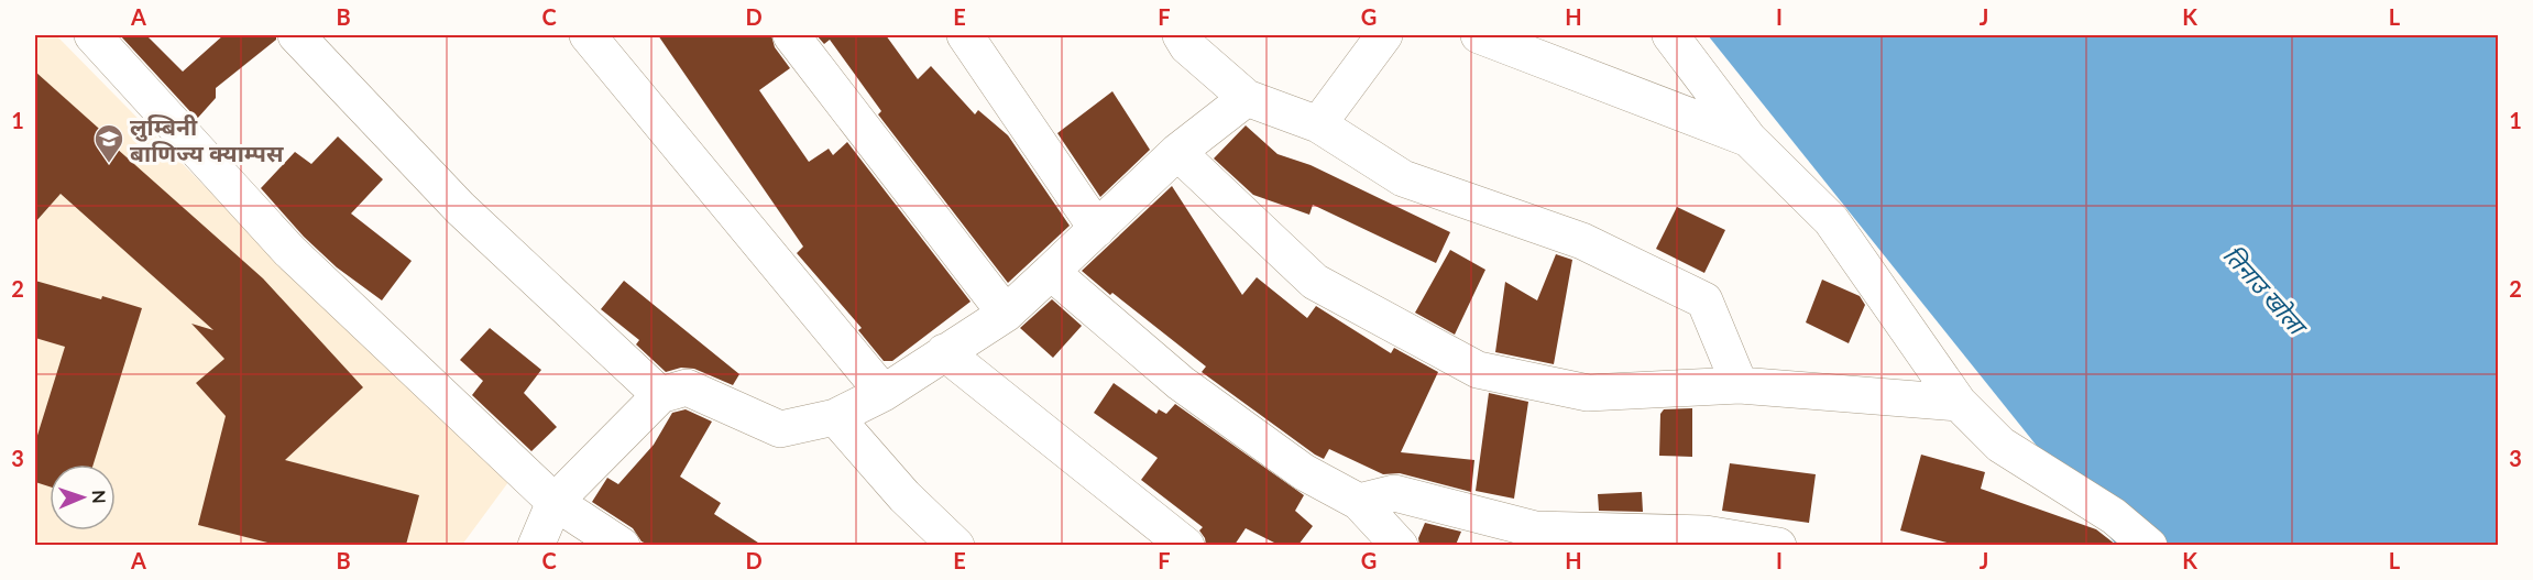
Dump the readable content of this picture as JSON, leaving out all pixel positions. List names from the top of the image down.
{
  "water": ["तिनाउ खोला"],
  "places": {
    "school or university": ["लुम्बिनी बाणिज्य क्याम्पस"]
  },
  "north": "right",
  "grid": {
    "columns": [
      "A",
      "B",
      "C",
      "D",
      "E",
      "F",
      "G",
      "H",
      "I",
      "J",
      "K",
      "L"
    ],
    "rows": ["1", "2", "3"]
  }
}
